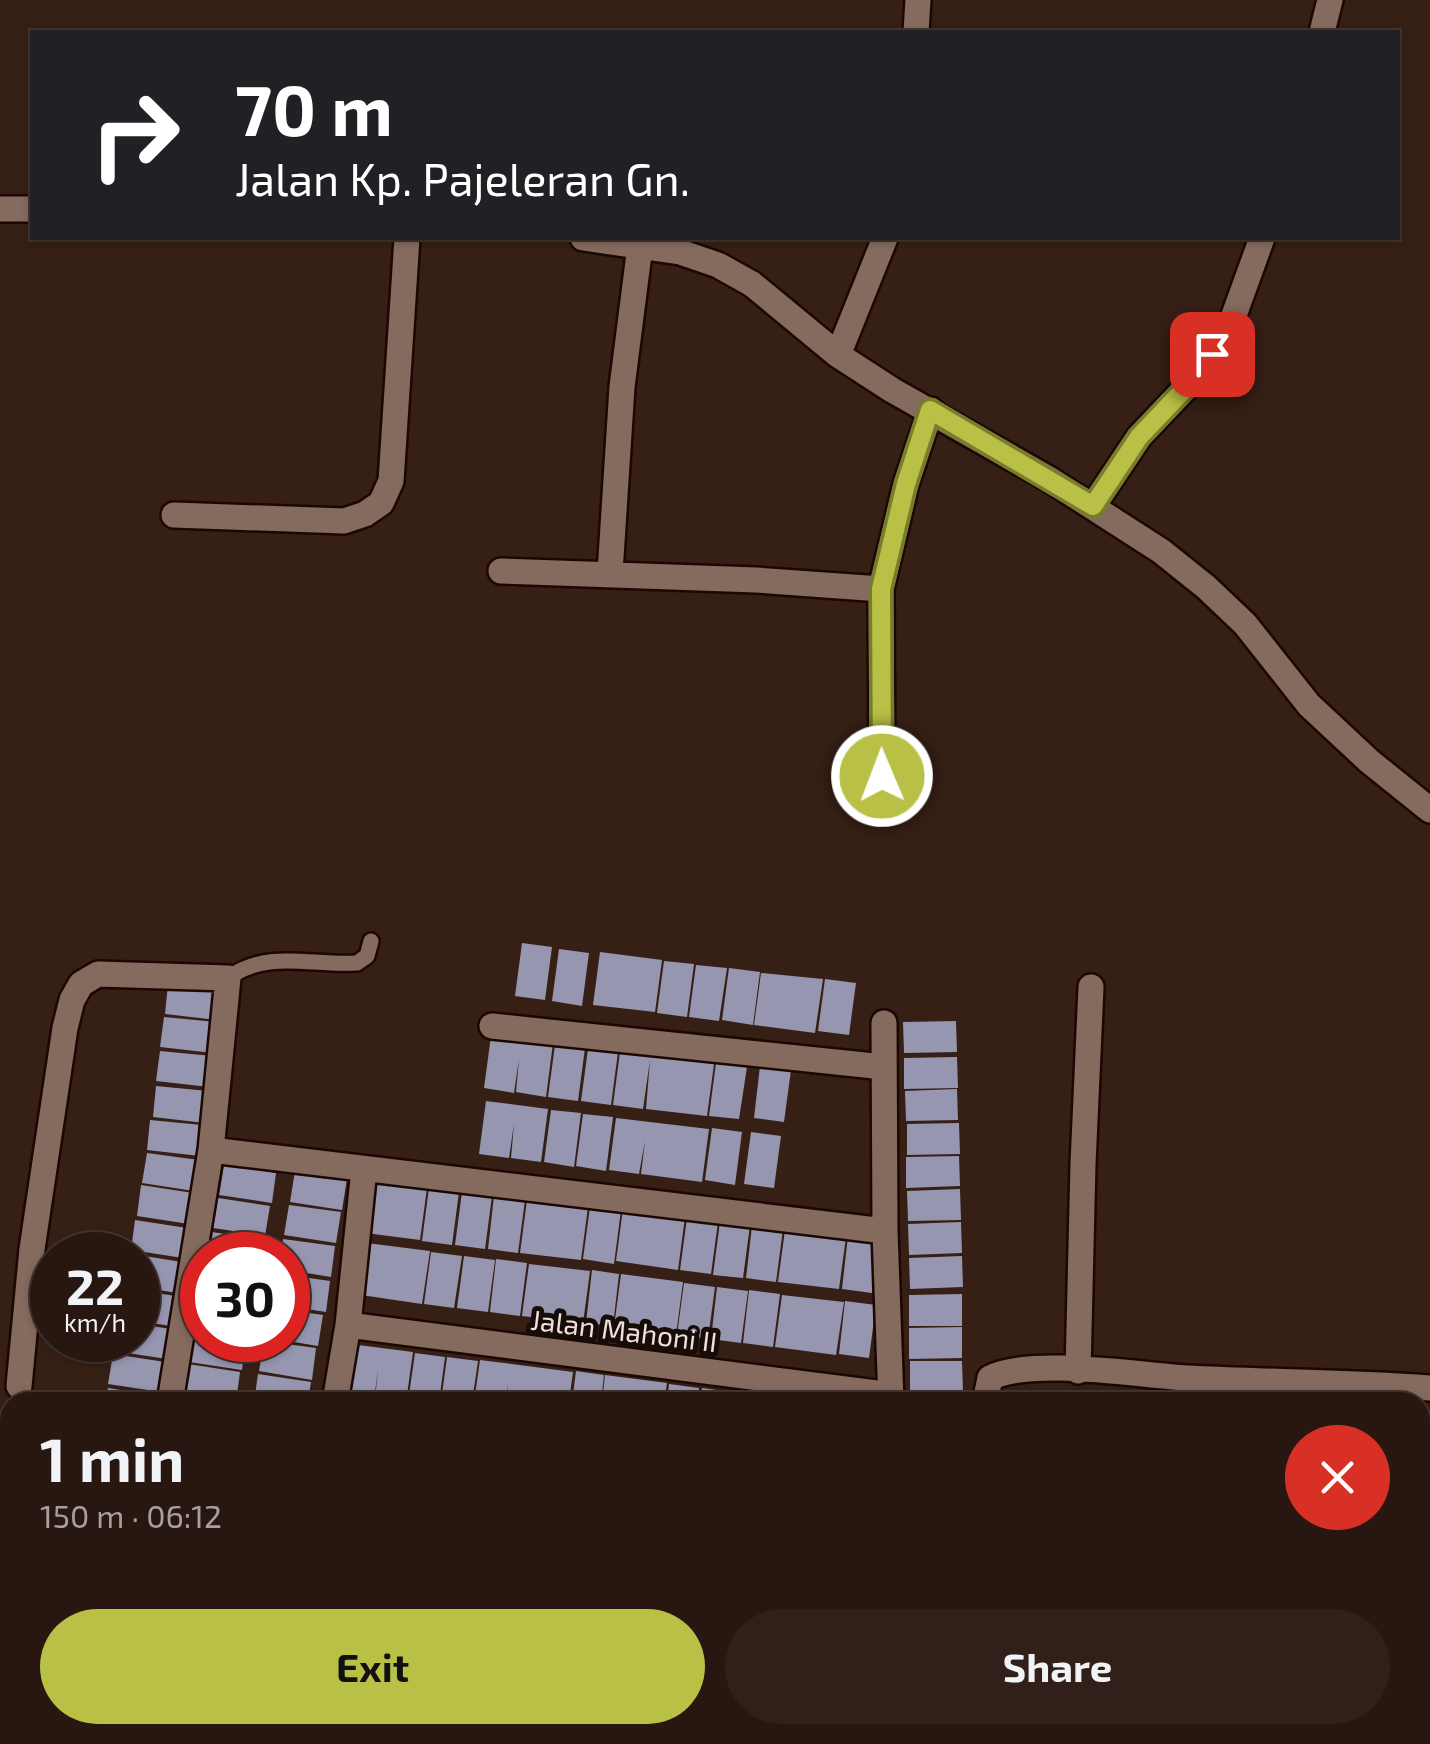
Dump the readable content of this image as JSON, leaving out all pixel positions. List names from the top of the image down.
{
  "streets": {
    "street": ["Jalan Mahoni II"]
  },
  "page": {
    "turn": ["70 m", "Jalan Kp. Pajeleran Gn."],
    "speed": "22 km/h",
    "limit": "30",
    "heading": ["1 min", "150 m · 06:12"],
    "buttons": ["Exit", "Share"]
  }
}
